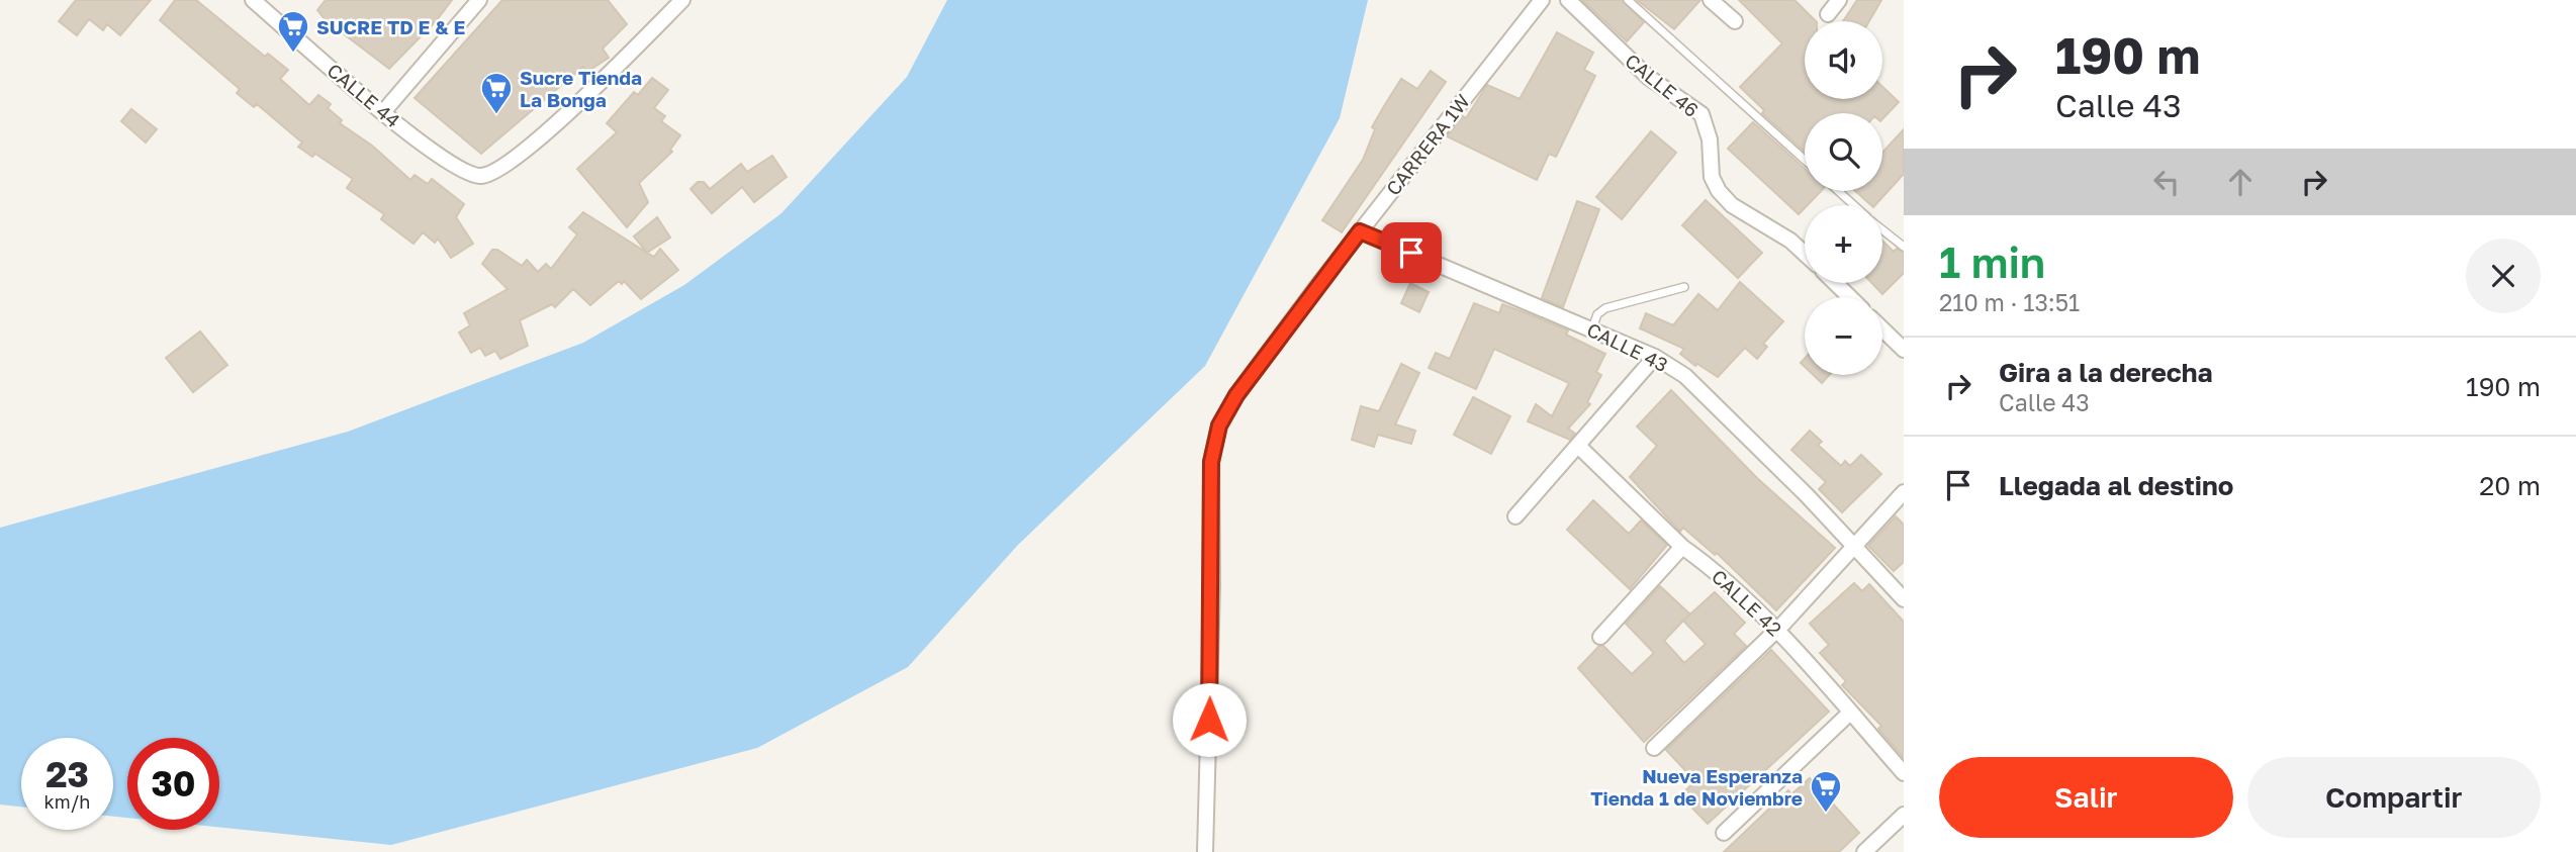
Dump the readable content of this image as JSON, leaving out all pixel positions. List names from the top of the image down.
{
  "streets": {
    "street": [
      "CALLE 46",
      "CALLE 44",
      "CARRERA 1W",
      "CALLE 43",
      "CALLE 42"
    ]
  },
  "crossings": [
    ["CARRERA 1W", "CALLE 43"]
  ],
  "places": {
    "supermarket": ["SUCRE TD E & E", "Sucre Tienda La Bonga", "Nueva Esperanza Tienda 1 de Noviembre"]
  },
  "page": {
    "turn": ["190 m", "Calle 43"],
    "map_buttons": ["+", "−"],
    "heading": ["1 min", "210 m · 13:51"],
    "list": [
      {
        "name": "Gira a la derecha",
        "note": "Calle 43",
        "value": "190 m"
      },
      {
        "name": "Llegada al destino",
        "value": "20 m"
      }
    ],
    "speed": "23 km/h",
    "limit": "30",
    "buttons": ["Salir", "Compartir"]
  }
}
